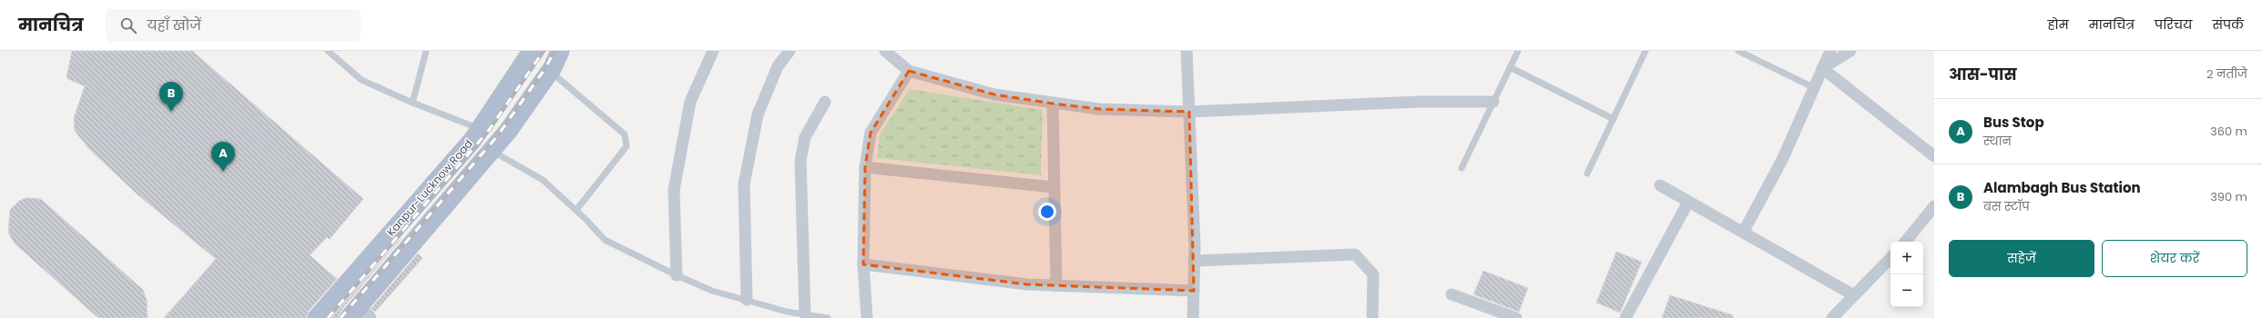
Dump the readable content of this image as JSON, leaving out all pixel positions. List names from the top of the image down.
{
  "streets": {
    "main road": ["Kanpur-Lucknow Road"]
  },
  "page": {
    "header": "मानचित्र",
    "search": "यहाँ खोजें",
    "nav": [
      "होम",
      "मानचित्र",
      "परिचय",
      "संपर्क"
    ],
    "heading": ["आस-पास", "2 नतीजे"],
    "pins": ["B", "A"],
    "list": [
      {
        "mark": "A",
        "name": "Bus Stop",
        "note": "स्थान",
        "value": "360 m"
      },
      {
        "mark": "B",
        "name": "Alambagh Bus Station",
        "note": "बस स्टॉप",
        "value": "390 m"
      }
    ],
    "buttons": ["सहेजें", "शेयर करें"],
    "map_buttons": ["+", "−"]
  }
}
